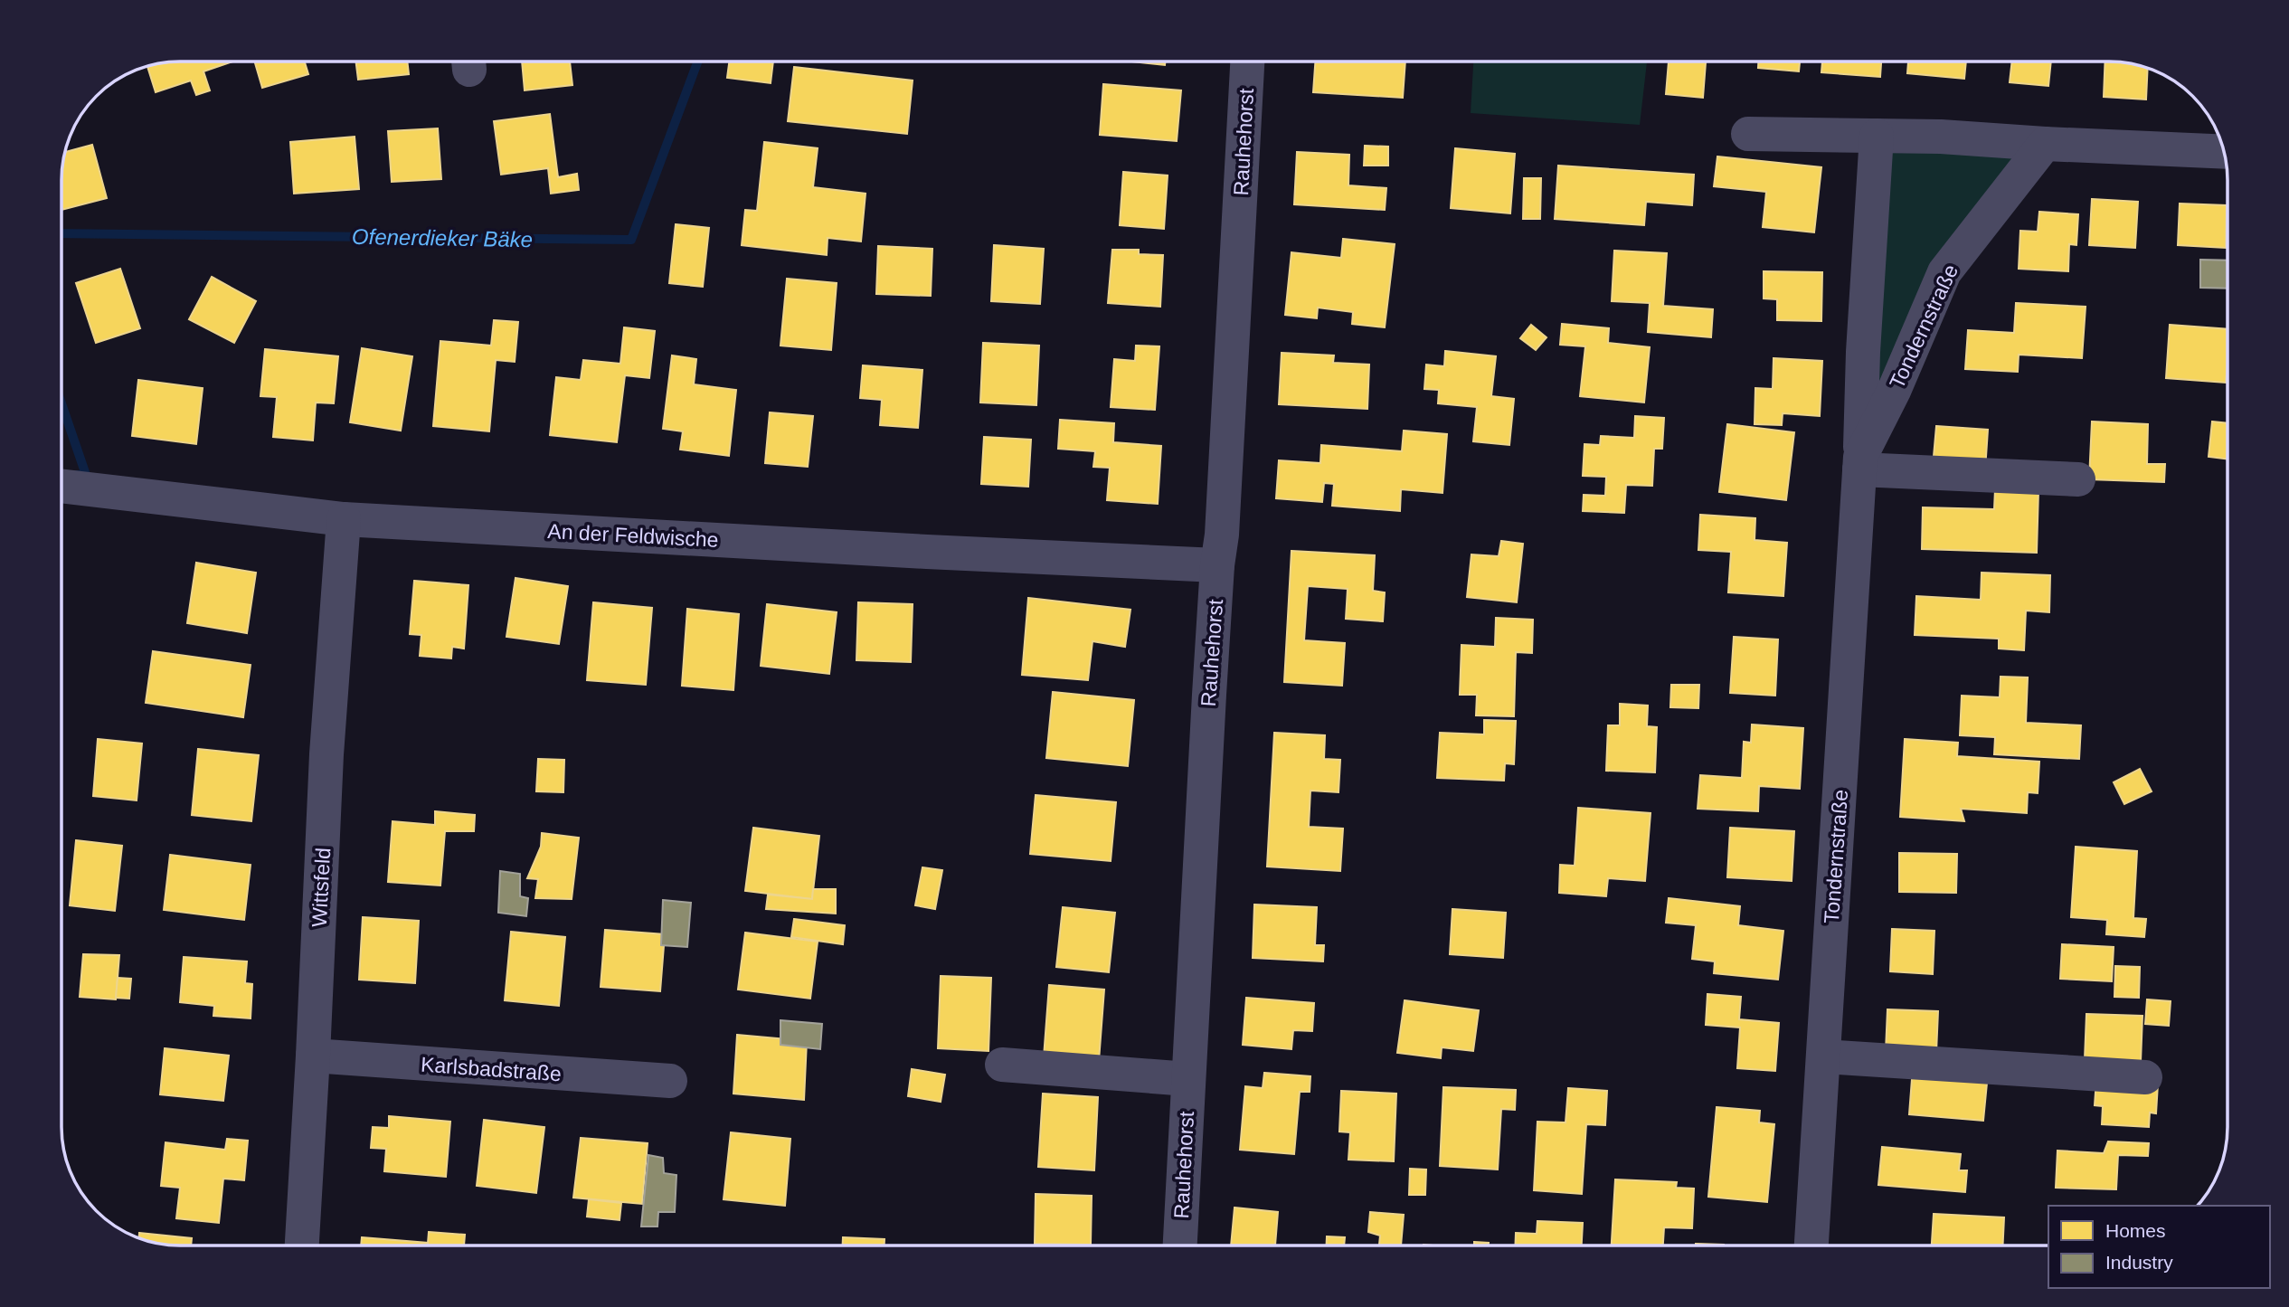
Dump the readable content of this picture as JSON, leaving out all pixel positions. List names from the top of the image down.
{
  "streets": {
    "street": [
      "Rauhehorst",
      "Tondernstraße",
      "An der Feldwische",
      "Wittsfeld",
      "Karlsbadstraße"
    ]
  },
  "crossings": [
    ["Rauhehorst", "An der Feldwische"],
    ["An der Feldwische", "Wittsfeld"],
    ["Wittsfeld", "Karlsbadstraße"]
  ],
  "water": ["Ofenerdieker Bäke"],
  "legend": ["Homes", "Industry"]
}
